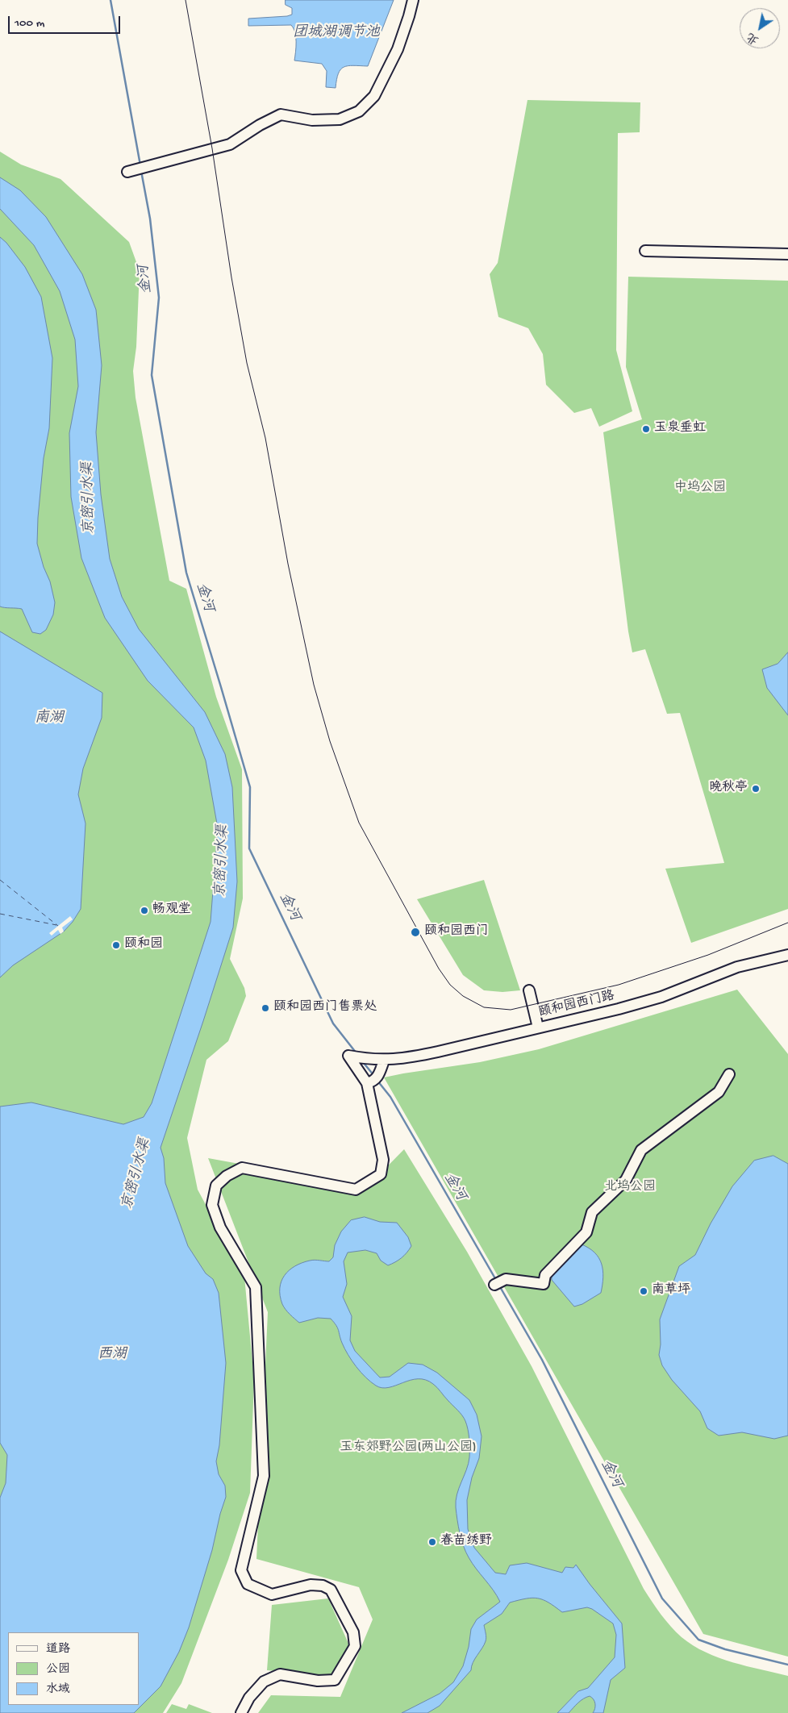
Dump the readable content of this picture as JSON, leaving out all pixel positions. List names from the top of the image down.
{
  "streets": {
    "street": ["颐和园西门路"]
  },
  "water": [
    "团城湖调节池",
    "金河",
    "京密引水渠",
    "南湖",
    "西湖"
  ],
  "parks": ["中坞公园", "北坞公园", "玉东郊野公园(两山公园)"],
  "places": [
    "玉泉垂虹",
    "晚秋亭",
    "畅观堂",
    "颐和园西门",
    "颐和园",
    "颐和园西门售票处",
    "南草坪",
    "春苗绣野"
  ],
  "legend": ["道路", "公园", "水域"],
  "scale_bar": "100 m",
  "north": "bottom left"
}
